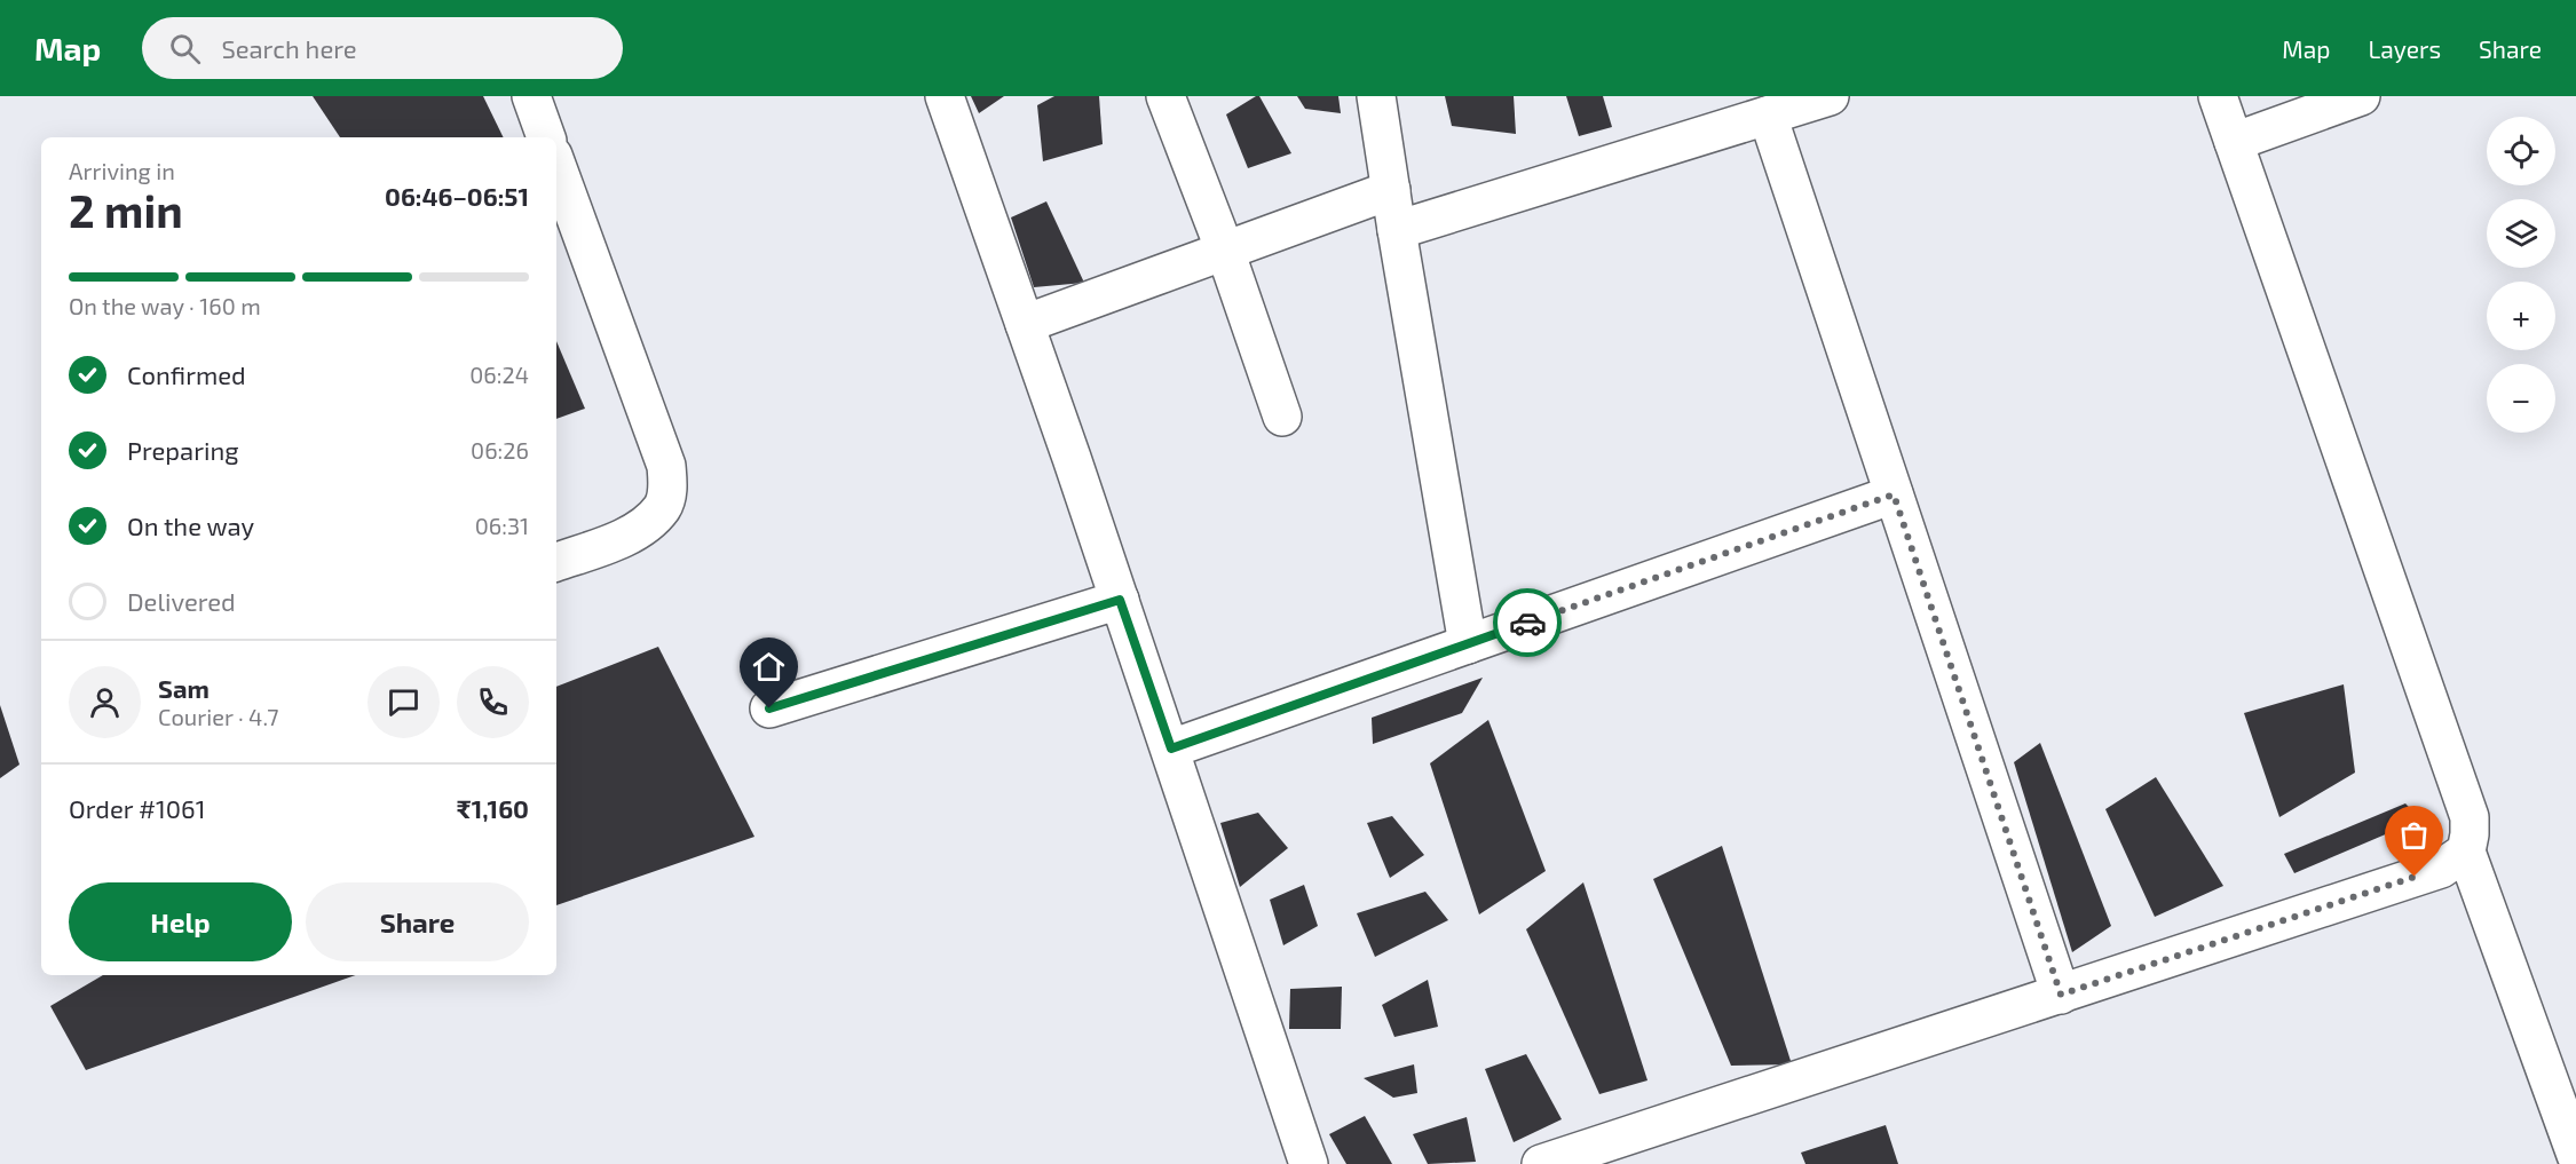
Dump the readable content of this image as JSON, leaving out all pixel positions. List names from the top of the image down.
{
  "page": {
    "header": "Map",
    "search": "Search here",
    "nav": ["Map", "Layers", "Share"],
    "map_buttons": ["+", "−"],
    "heading": ["2 min", "Arriving in", "06:46–06:51"],
    "panel": [
      "Sam",
      "Courier · 4.7",
      "Order #1061",
      "₹1,160"
    ],
    "bar": "On the way · 160 m",
    "list": [
      ["Confirmed", "06:24"],
      ["Preparing", "06:26"],
      ["On the way", "06:31"],
      "Delivered"
    ],
    "buttons": ["Help", "Share"]
  }
}
